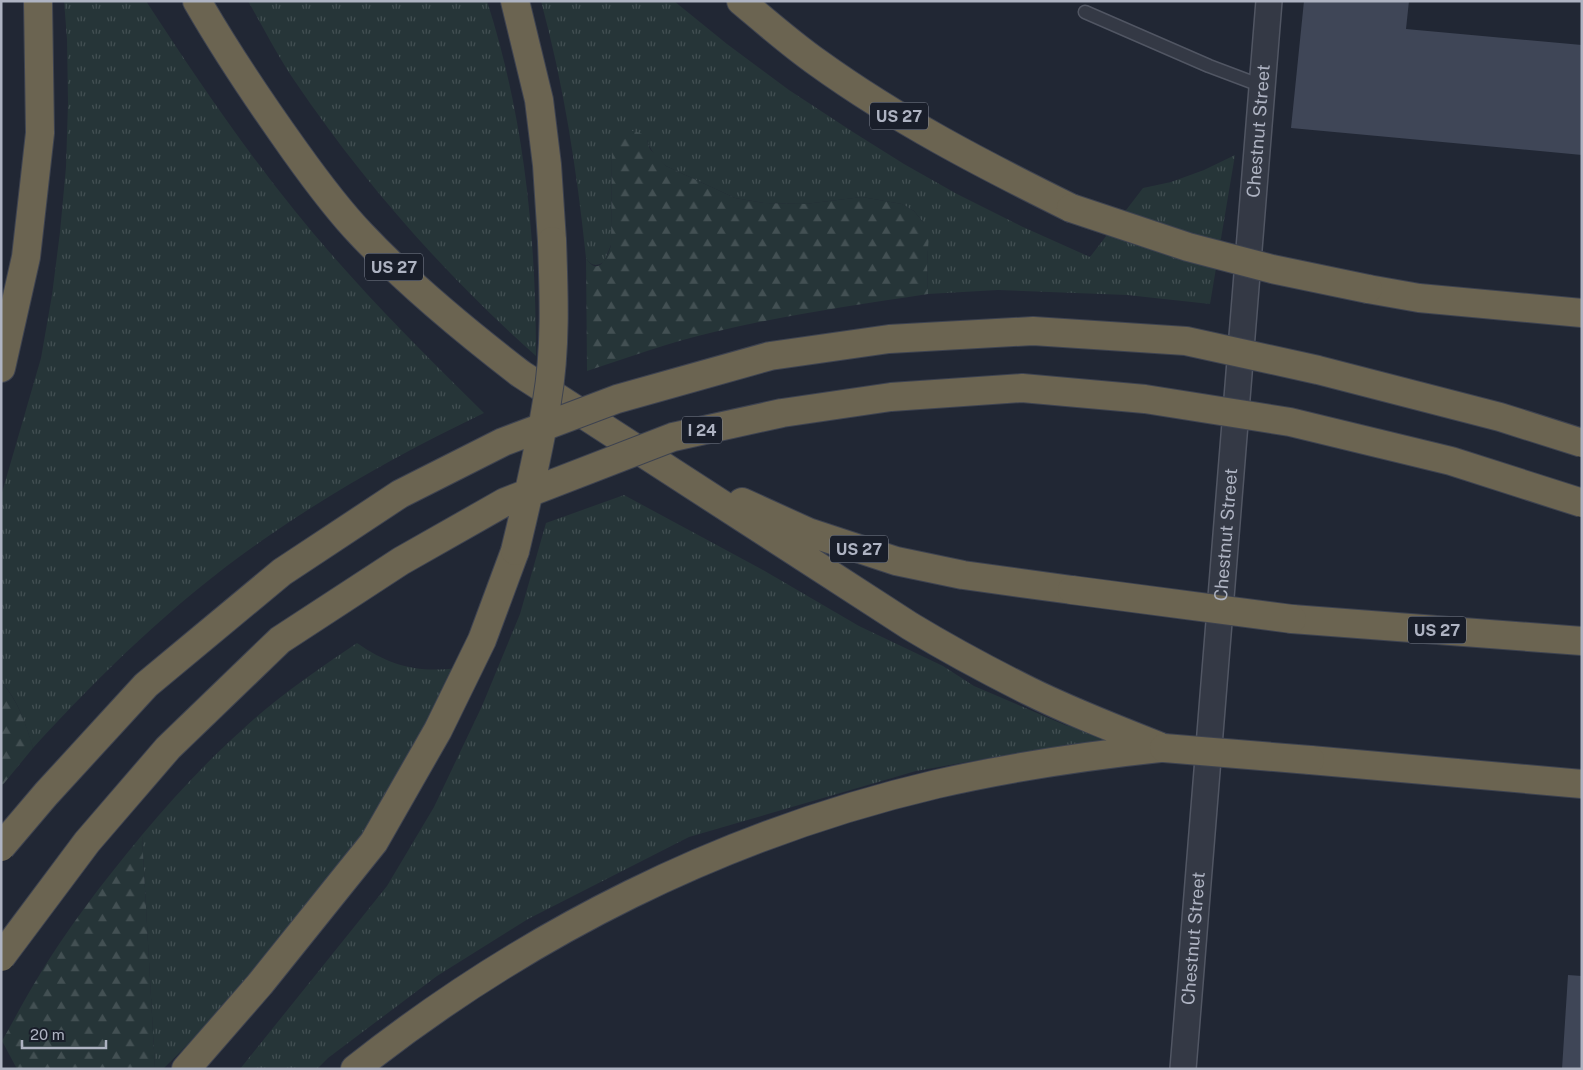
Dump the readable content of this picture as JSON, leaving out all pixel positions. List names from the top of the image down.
{
  "streets": {
    "highway": ["US 27", "I 24"],
    "street": ["Chestnut Street"]
  },
  "scale_bar": "20 m"
}
